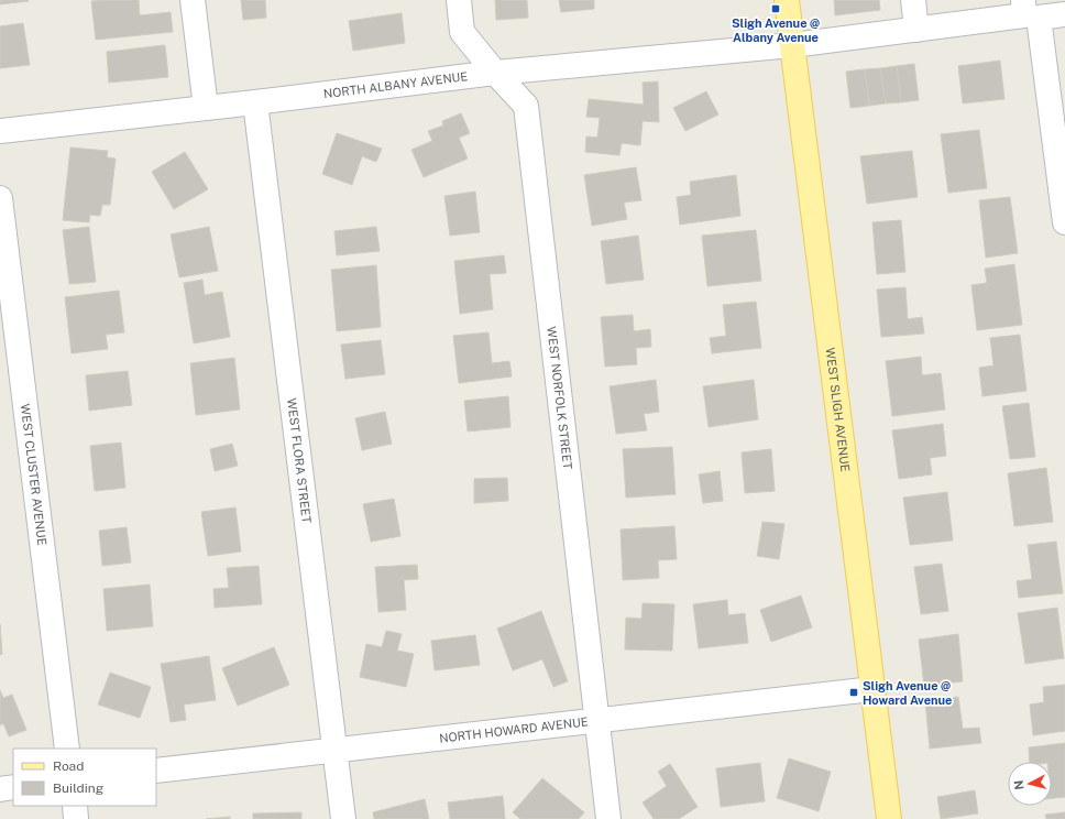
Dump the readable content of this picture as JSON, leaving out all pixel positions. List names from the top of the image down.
{
  "streets": {
    "main road": ["WEST SLIGH AVENUE"],
    "street": [
      "NORTH ALBANY AVENUE",
      "WEST NORFOLK STREET",
      "WEST FLORA STREET",
      "WEST CLUSTER AVENUE",
      "NORTH HOWARD AVENUE"
    ]
  },
  "crossings": [
    ["NORTH ALBANY AVENUE", "WEST NORFOLK STREET"],
    ["NORTH ALBANY AVENUE", "WEST SLIGH AVENUE"],
    ["NORTH ALBANY AVENUE", "WEST FLORA STREET"],
    ["WEST NORFOLK STREET", "NORTH HOWARD AVENUE"],
    ["WEST SLIGH AVENUE", "NORTH HOWARD AVENUE"],
    ["WEST FLORA STREET", "NORTH HOWARD AVENUE"]
  ],
  "places": {
    "transit": ["Sligh Avenue @ Albany Avenue", "Sligh Avenue @ Howard Avenue"]
  },
  "legend": ["Road", "Building"],
  "north": "left"
}
